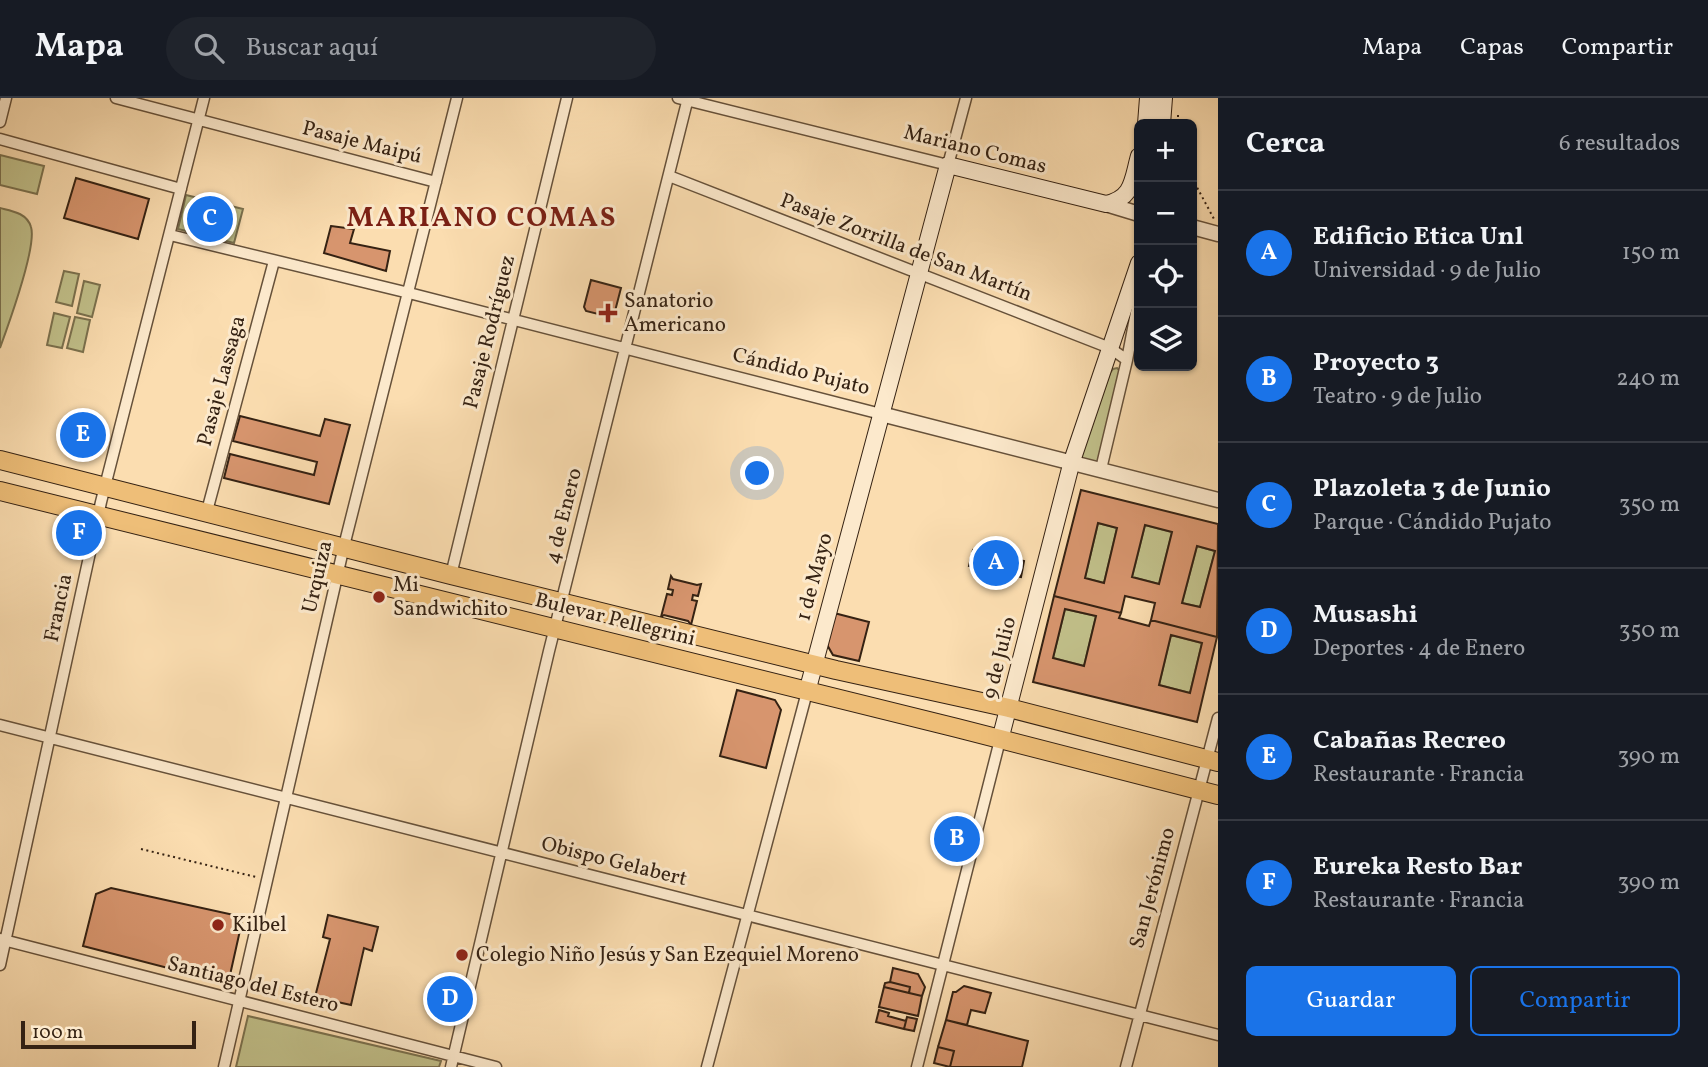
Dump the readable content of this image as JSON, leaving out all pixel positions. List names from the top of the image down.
{
  "streets": {
    "main road": [
      "Mariano Comas",
      "1 de Mayo",
      "Bulevar Pellegrini",
      "9 de Julio"
    ],
    "street": [
      "Pasaje Maipú",
      "Pasaje Zorrilla de San Martín",
      "Pasaje Rodríguez",
      "Cándido Pujato",
      "Pasaje Lassaga",
      "4 de Enero",
      "Urquiza",
      "Francia",
      "Obispo Gelabert",
      "San Jerónimo",
      "Santiago del Estero"
    ]
  },
  "crossings": [
    ["Pasaje Maipú", "Urquiza"],
    ["Pasaje Maipú", "Francia"],
    ["Mariano Comas", "4 de Enero"],
    ["Mariano Comas", "1 de Mayo"],
    ["Pasaje Zorrilla de San Martín", "4 de Enero"],
    ["Pasaje Zorrilla de San Martín", "1 de Mayo"],
    ["Pasaje Zorrilla de San Martín", "9 de Julio"],
    ["Pasaje Rodríguez", "Cándido Pujato"],
    ["Pasaje Rodríguez", "Bulevar Pellegrini"],
    ["Cándido Pujato", "Pasaje Lassaga"],
    ["Cándido Pujato", "4 de Enero"],
    ["Cándido Pujato", "Urquiza"],
    ["Cándido Pujato", "1 de Mayo"],
    ["Cándido Pujato", "Francia"],
    ["Cándido Pujato", "9 de Julio"],
    ["Pasaje Lassaga", "Bulevar Pellegrini"],
    ["4 de Enero", "Bulevar Pellegrini"],
    ["4 de Enero", "Obispo Gelabert"],
    ["4 de Enero", "Santiago del Estero"],
    ["Urquiza", "Bulevar Pellegrini"],
    ["Urquiza", "Obispo Gelabert"],
    ["Urquiza", "Santiago del Estero"],
    ["1 de Mayo", "Bulevar Pellegrini"],
    ["1 de Mayo", "Obispo Gelabert"],
    ["Francia", "Bulevar Pellegrini"],
    ["Francia", "Obispo Gelabert"],
    ["Francia", "Santiago del Estero"],
    ["Bulevar Pellegrini", "9 de Julio"],
    ["Bulevar Pellegrini", "San Jerónimo"],
    ["9 de Julio", "Obispo Gelabert"],
    ["Obispo Gelabert", "San Jerónimo"]
  ],
  "districts": ["MARIANO COMAS"],
  "places": {
    "health": ["Sanatorio Americano"],
    "other": ["Mi Sandwichito", "Kilbel", "Colegio Niño Jesús y San Ezequiel Moreno"]
  },
  "scale_bar": "100 m",
  "page": {
    "header": "Mapa",
    "search": "Buscar aquí",
    "nav": ["Mapa", "Capas", "Compartir"],
    "heading": ["Cerca", "6 resultados"],
    "map_buttons": ["+", "−"],
    "list": [
      {
        "mark": "A",
        "name": "Edificio Etica Unl",
        "note": "Universidad · 9 de Julio",
        "value": "150 m"
      },
      {
        "mark": "B",
        "name": "Proyecto 3",
        "note": "Teatro · 9 de Julio",
        "value": "240 m"
      },
      {
        "mark": "C",
        "name": "Plazoleta 3 de Junio",
        "note": "Parque · Cándido Pujato",
        "value": "350 m"
      },
      {
        "mark": "D",
        "name": "Musashi",
        "note": "Deportes · 4 de Enero",
        "value": "350 m"
      },
      {
        "mark": "E",
        "name": "Cabañas Recreo",
        "note": "Restaurante · Francia",
        "value": "390 m"
      },
      {
        "mark": "F",
        "name": "Eureka Resto Bar",
        "note": "Restaurante · Francia",
        "value": "390 m"
      }
    ],
    "pins": [
      "C",
      "E",
      "F",
      "A",
      "B",
      "D"
    ],
    "buttons": ["Guardar", "Compartir"],
    "scale": "100 m"
  }
}
